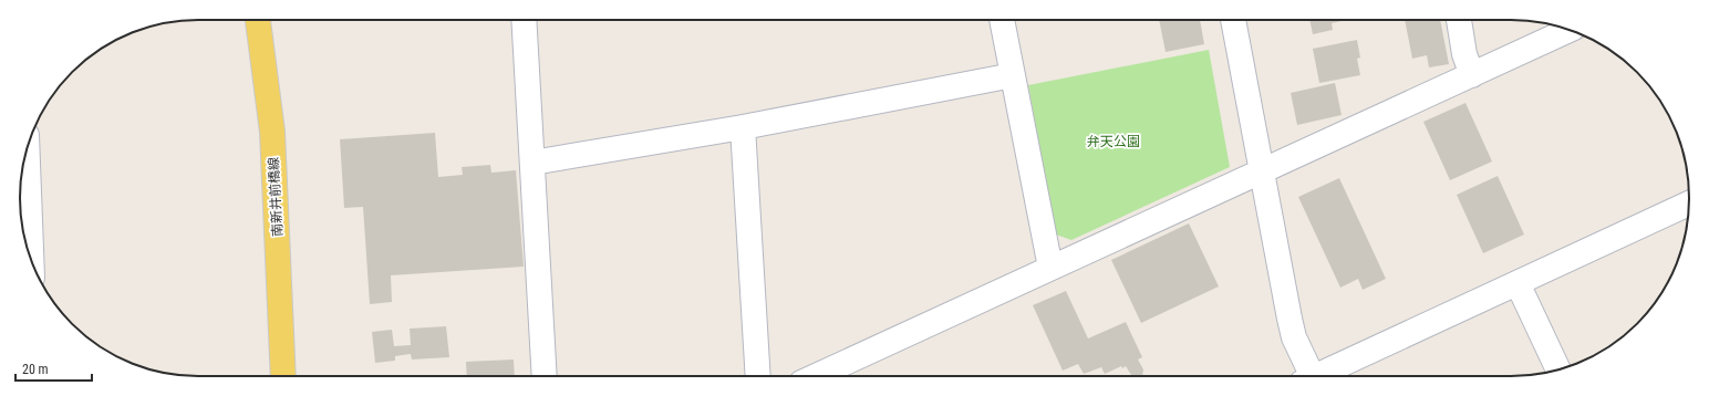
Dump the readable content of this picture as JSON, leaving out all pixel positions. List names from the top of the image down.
{
  "streets": {
    "main road": ["南新井前橋線"]
  },
  "parks": ["弁天公園"],
  "scale_bar": "20 m"
}
